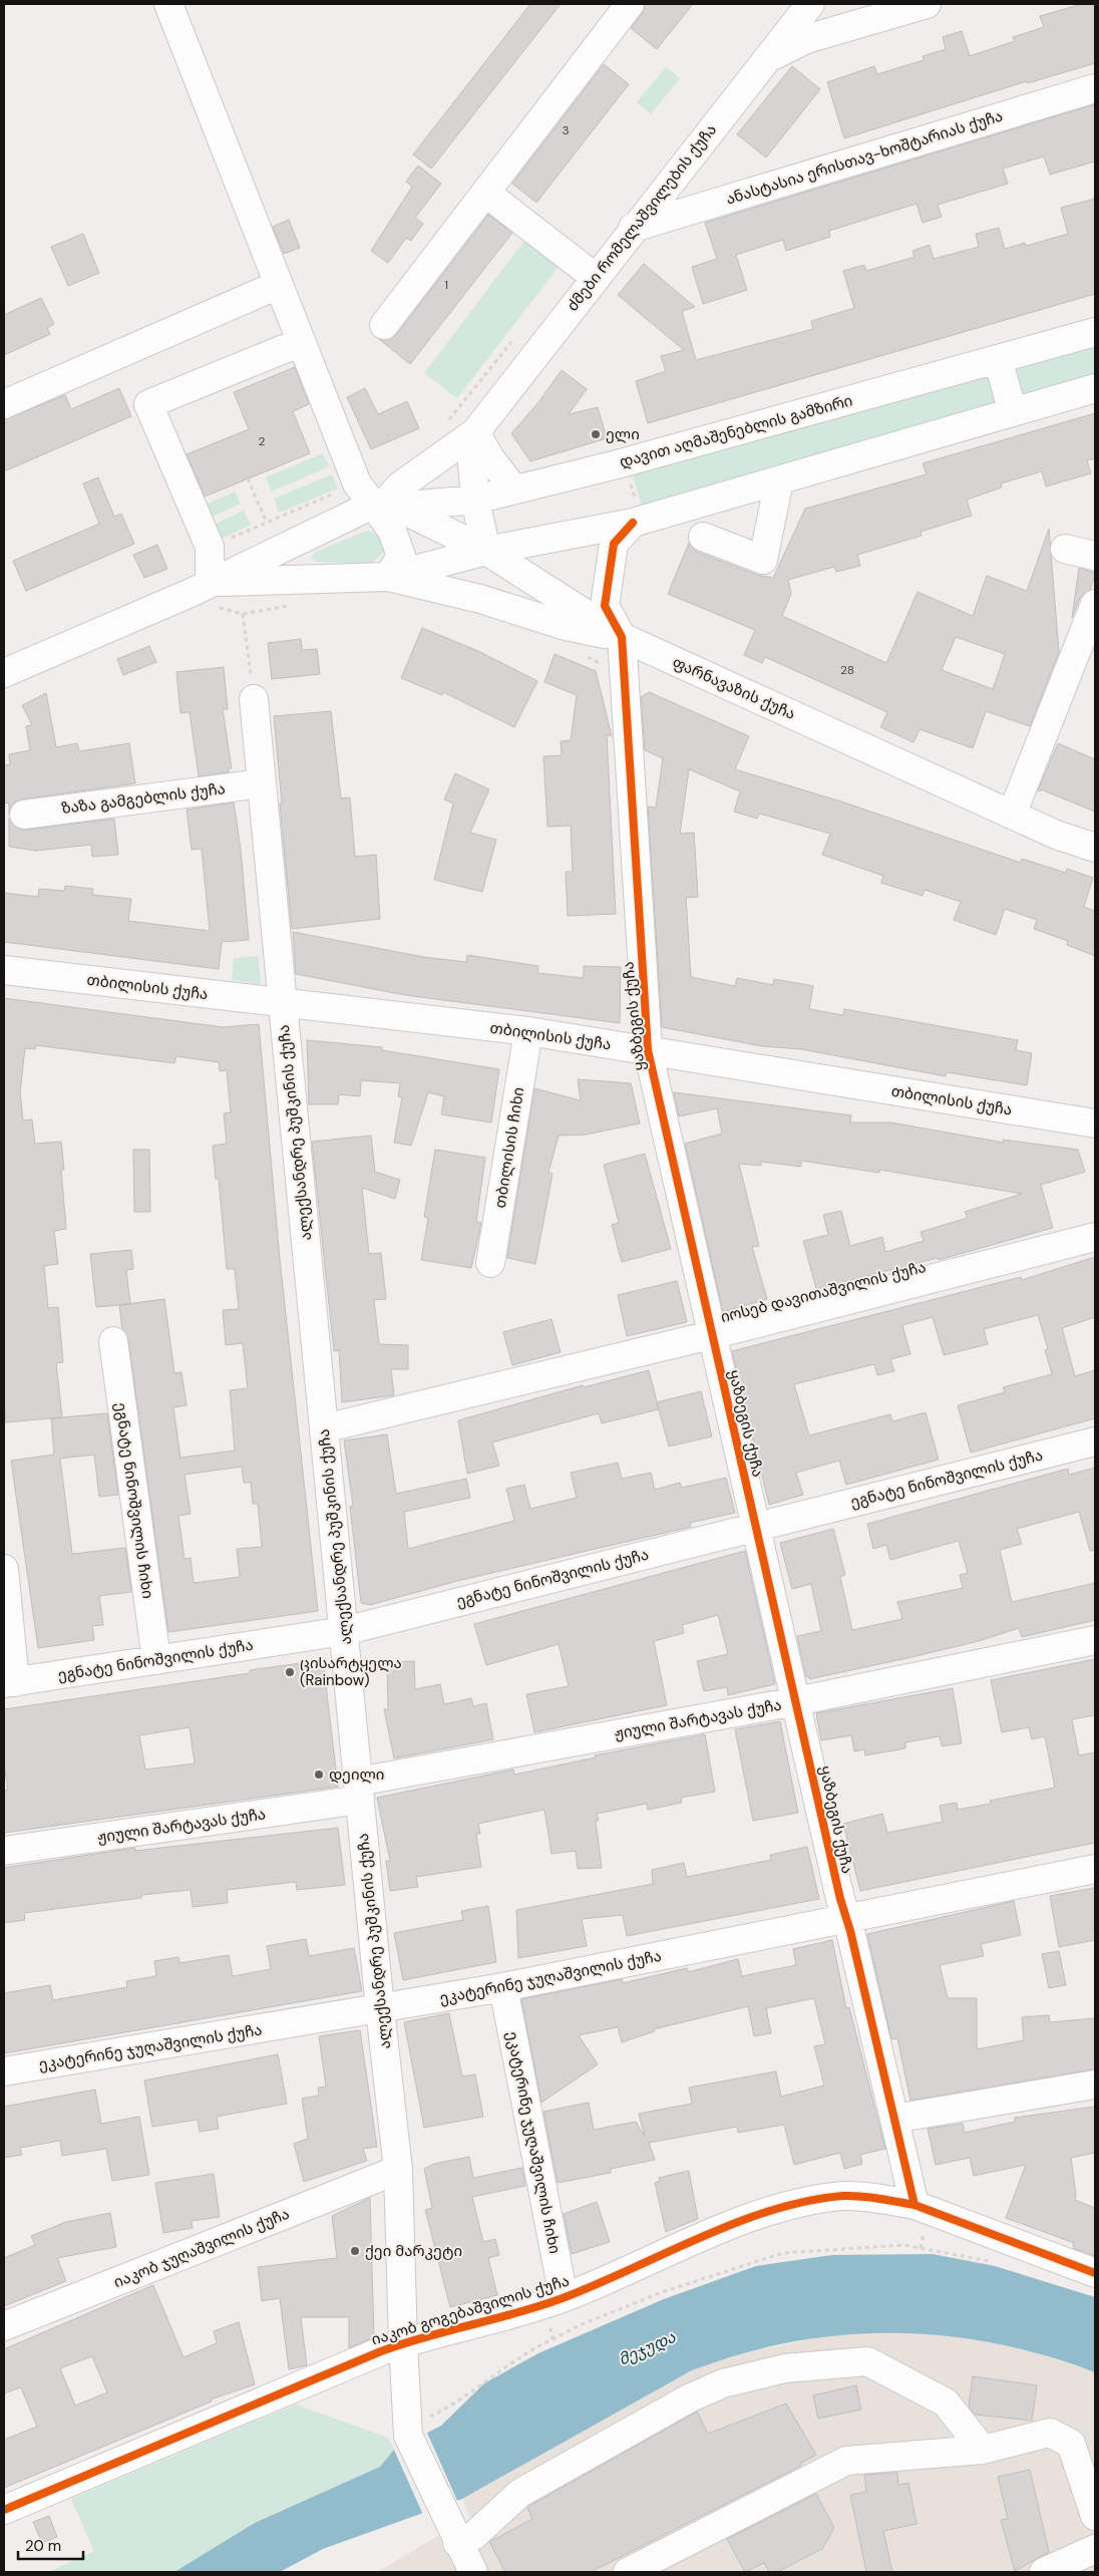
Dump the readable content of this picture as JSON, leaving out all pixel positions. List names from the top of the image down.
{
  "streets": {
    "street": [
      "ანასტასია ერისთავ-ხოშტარიას ქუჩა",
      "ძმები რომელაშვილების ქუჩა",
      "დავით აღმაშენებლის გამზირი",
      "ფარნავაზის ქუჩა",
      "ზაზა გამგებლის ქუჩა",
      "თბილისის ქუჩა",
      "ყაზბეგის ქუჩა",
      "ალექსანდრე პუშკინის ქუჩა",
      "თბილისის ჩიხი",
      "იოსებ დავითაშვილის ქუჩა",
      "ეგნატე ნინოშვილის ქუჩა",
      "ეგნატე ნინოშვილის ჩიხი",
      "ჟიული შარტავას ქუჩა",
      "ეკატერინე ჯუღაშვილის ქუჩა",
      "ეკატერინე ჯუღაშვილის ჩიხი",
      "იაკობ ჯუღაშვილის ქუჩა",
      "იაკობ გოგებაშვილის ქუჩა"
    ]
  },
  "crossings": [
    ["ანასტასია ერისთავ-ხოშტარიას ქუჩა", "ძმები რომელაშვილების ქუჩა"],
    ["ძმები რომელაშვილების ქუჩა", "დავით აღმაშენებლის გამზირი"],
    ["ძმები რომელაშვილების ქუჩა", "ფარნავაზის ქუჩა"],
    ["დავით აღმაშენებლის გამზირი", "ფარნავაზის ქუჩა"],
    ["ფარნავაზის ქუჩა", "ყაზბეგის ქუჩა"],
    ["ზაზა გამგებლის ქუჩა", "ალექსანდრე პუშკინის ქუჩა"],
    ["თბილისის ქუჩა", "ყაზბეგის ქუჩა"],
    ["თბილისის ქუჩა", "ალექსანდრე პუშკინის ქუჩა"],
    ["თბილისის ქუჩა", "თბილისის ჩიხი"],
    ["ყაზბეგის ქუჩა", "იოსებ დავითაშვილის ქუჩა"],
    ["ყაზბეგის ქუჩა", "ეგნატე ნინოშვილის ქუჩა"],
    ["ყაზბეგის ქუჩა", "ჟიული შარტავას ქუჩა"],
    ["ყაზბეგის ქუჩა", "ეკატერინე ჯუღაშვილის ქუჩა"],
    ["ყაზბეგის ქუჩა", "იაკობ გოგებაშვილის ქუჩა"],
    ["ალექსანდრე პუშკინის ქუჩა", "იოსებ დავითაშვილის ქუჩა"],
    ["ალექსანდრე პუშკინის ქუჩა", "ეგნატე ნინოშვილის ქუჩა"],
    ["ალექსანდრე პუშკინის ქუჩა", "ჟიული შარტავას ქუჩა"],
    ["ალექსანდრე პუშკინის ქუჩა", "ეკატერინე ჯუღაშვილის ქუჩა"],
    ["ალექსანდრე პუშკინის ქუჩა", "იაკობ ჯუღაშვილის ქუჩა"],
    ["ალექსანდრე პუშკინის ქუჩა", "იაკობ გოგებაშვილის ქუჩა"],
    ["ეგნატე ნინოშვილის ქუჩა", "ეგნატე ნინოშვილის ჩიხი"],
    ["ეკატერინე ჯუღაშვილის ქუჩა", "ეკატერინე ჯუღაშვილის ჩიხი"],
    ["ეკატერინე ჯუღაშვილის ჩიხი", "იაკობ გოგებაშვილის ქუჩა"]
  ],
  "water": ["მეჯუდა"],
  "places": [
    "ელი",
    "ცისარტყელა (Rainbow)",
    "დეილი",
    "ქეი მარკეტი"
  ],
  "house_numbers": [
    "3",
    "1",
    "2",
    "28"
  ],
  "scale_bar": "20 m"
}
